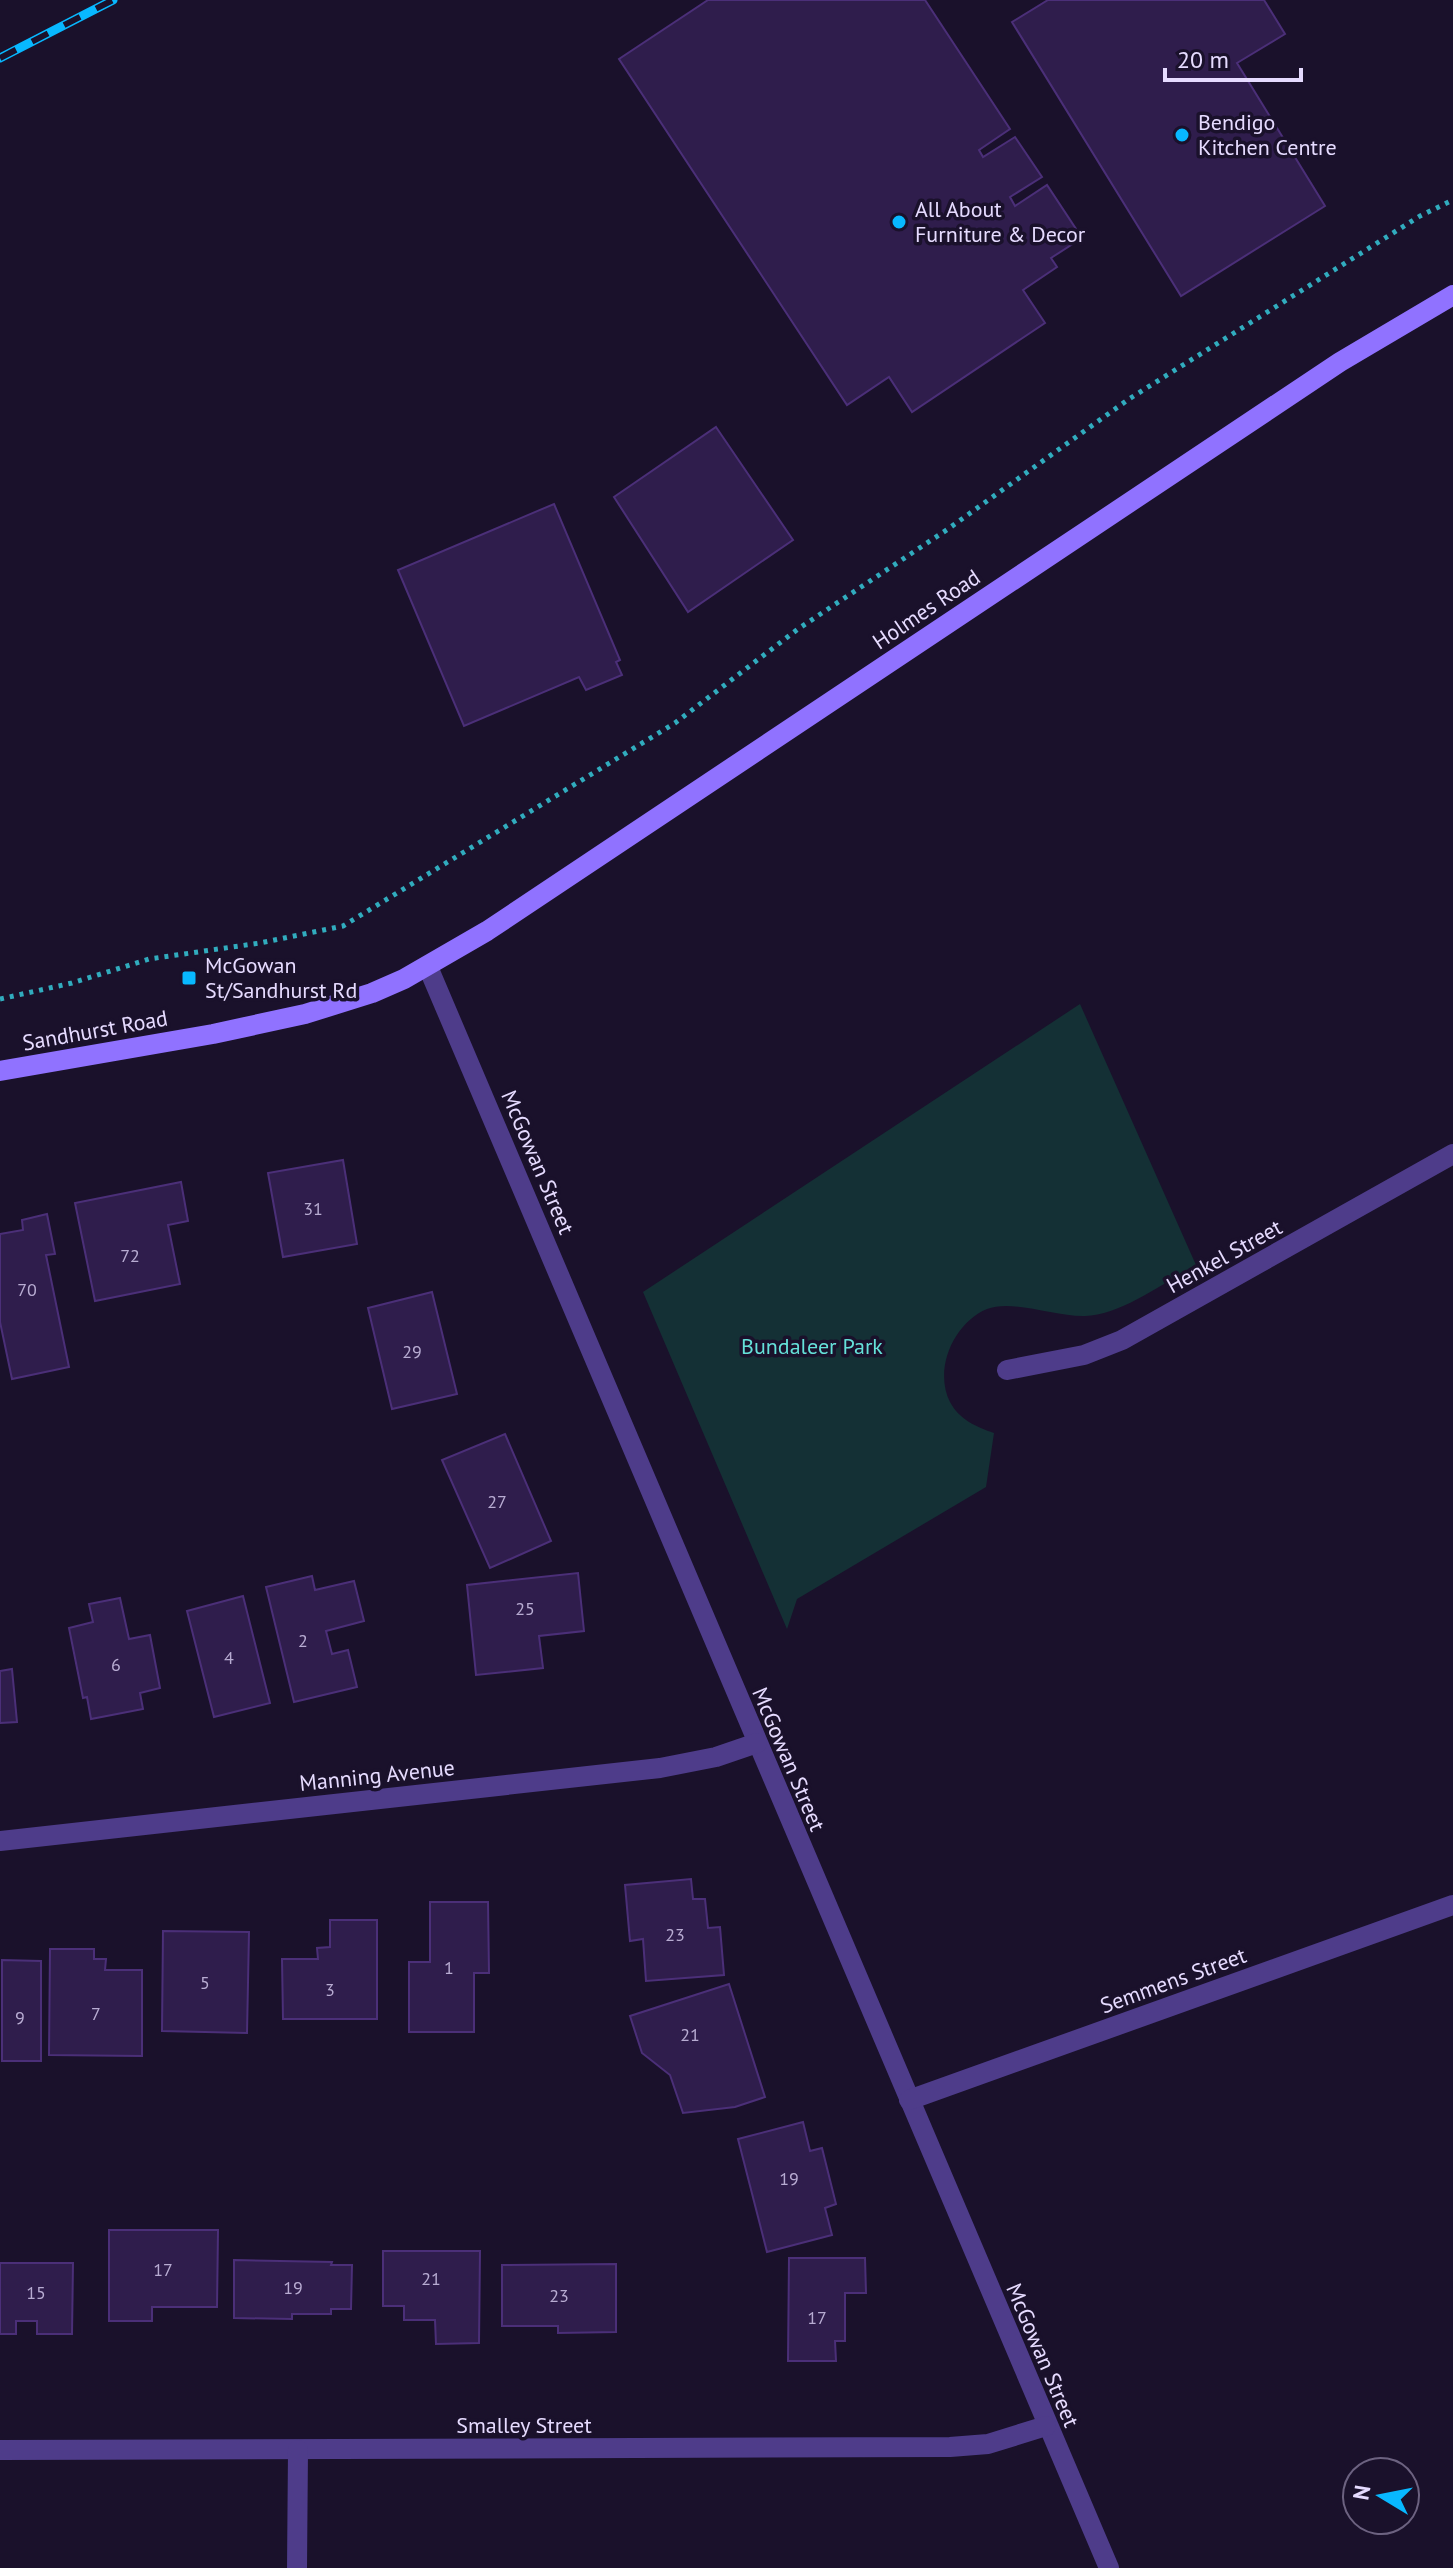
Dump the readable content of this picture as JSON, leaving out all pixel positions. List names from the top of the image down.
{
  "streets": {
    "main road": ["Holmes Road", "Sandhurst Road"],
    "street": [
      "McGowan Street",
      "Henkel Street",
      "Manning Avenue",
      "Semmens Street",
      "Smalley Street"
    ]
  },
  "crossings": [
    ["Holmes Road", "Sandhurst Road"],
    ["Holmes Road", "McGowan Street"],
    ["Sandhurst Road", "McGowan Street"],
    ["McGowan Street", "Manning Avenue"],
    ["McGowan Street", "Semmens Street"],
    ["McGowan Street", "Smalley Street"]
  ],
  "parks": ["Bundaleer Park"],
  "places": {
    "other": ["Bendigo Kitchen Centre", "All About Furniture & Decor"],
    "transit": ["McGowan St/Sandhurst Rd"]
  },
  "house_numbers": [
    "31",
    "72",
    "70",
    "29",
    "27",
    "25",
    "2",
    "4",
    "6",
    "23",
    "1",
    "5",
    "3",
    "7",
    "9",
    "21",
    "19",
    "17",
    "21",
    "19",
    "15",
    "23",
    "17"
  ],
  "scale_bar": "20 m",
  "north": "left"
}
